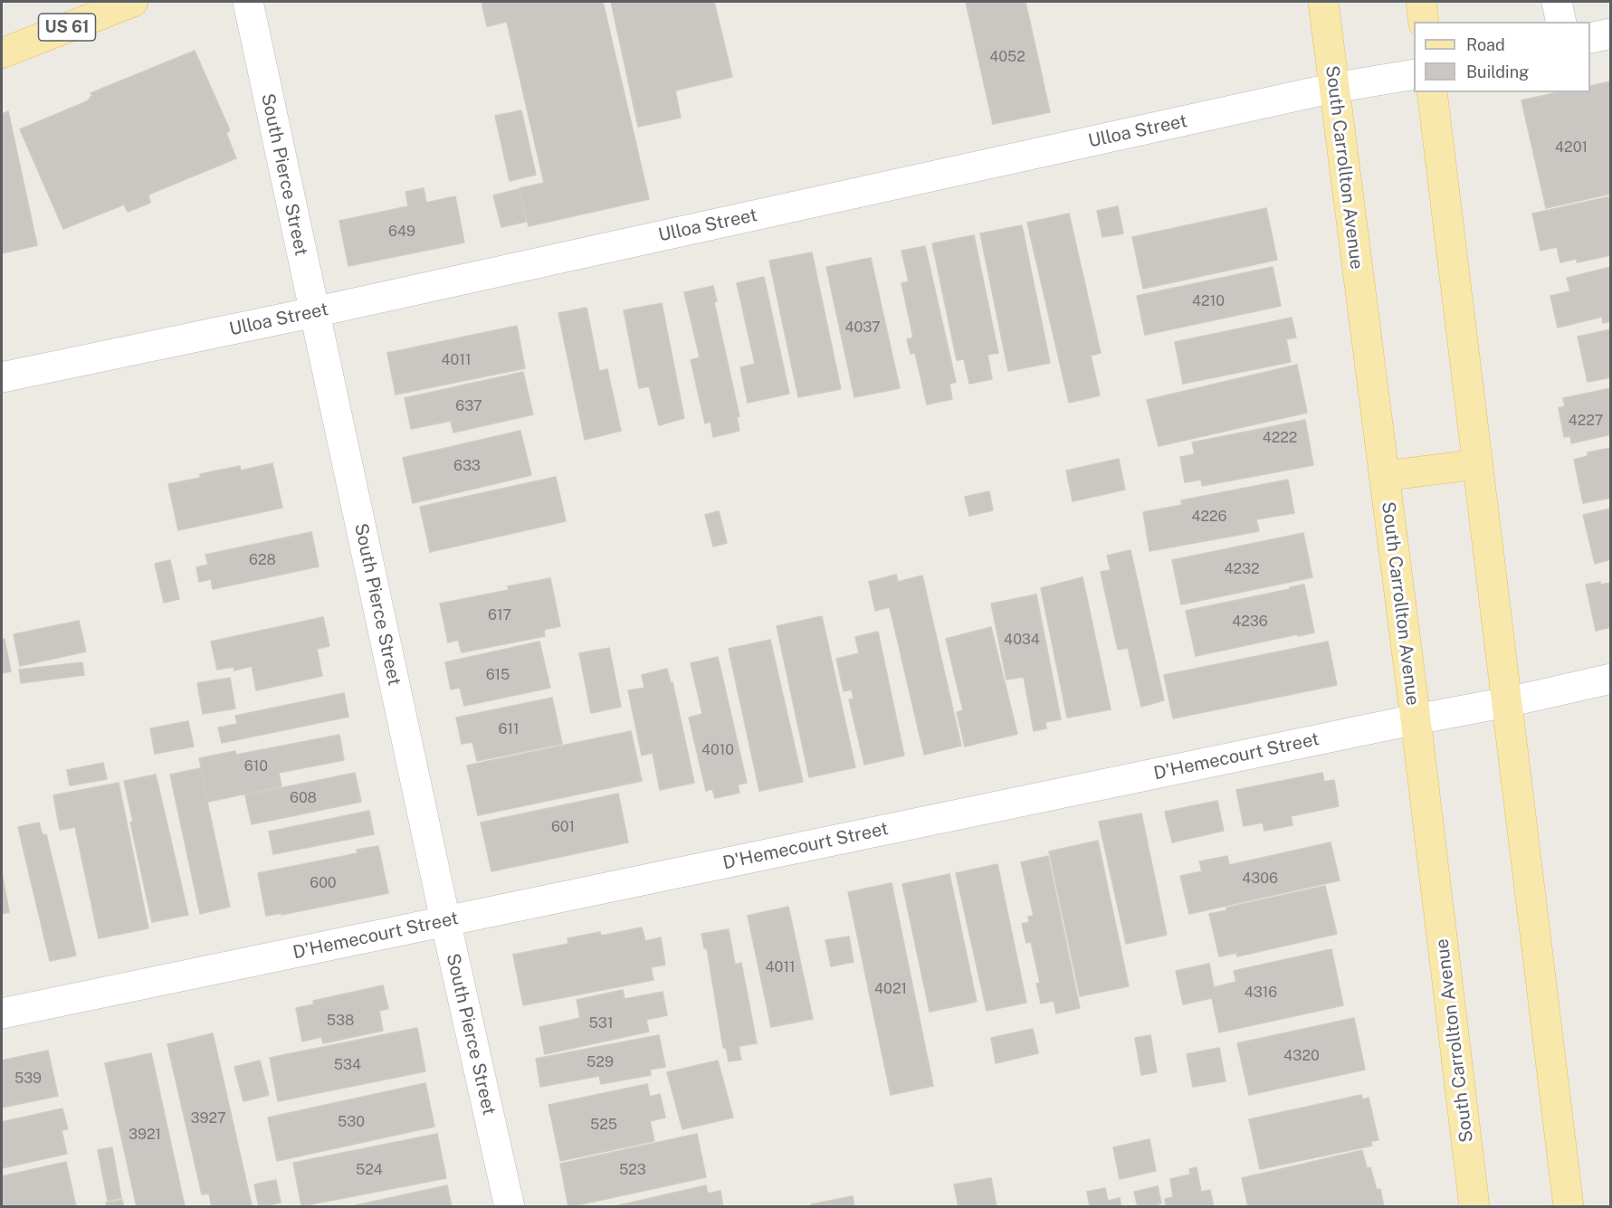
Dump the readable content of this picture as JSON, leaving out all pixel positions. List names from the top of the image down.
{
  "streets": {
    "main road": ["US 61", "South Carrollton Avenue"],
    "street": ["Ulloa Street", "South Pierce Street", "D'Hemecourt Street"]
  },
  "crossings": [
    ["Ulloa Street", "South Carrollton Avenue"],
    ["Ulloa Street", "South Pierce Street"],
    ["South Carrollton Avenue", "D'Hemecourt Street"],
    ["South Pierce Street", "D'Hemecourt Street"]
  ],
  "house_numbers": [
    "4052",
    "4201",
    "649",
    "4210",
    "4037",
    "4011",
    "637",
    "4227",
    "4222",
    "633",
    "4226",
    "628",
    "4232",
    "617",
    "4236",
    "4034",
    "615",
    "611",
    "4010",
    "610",
    "608",
    "601",
    "4306",
    "600",
    "4011",
    "4021",
    "4316",
    "538",
    "531",
    "4320",
    "529",
    "534",
    "539",
    "3927",
    "530",
    "525",
    "3921",
    "524",
    "523"
  ],
  "legend": ["Road", "Building"]
}
